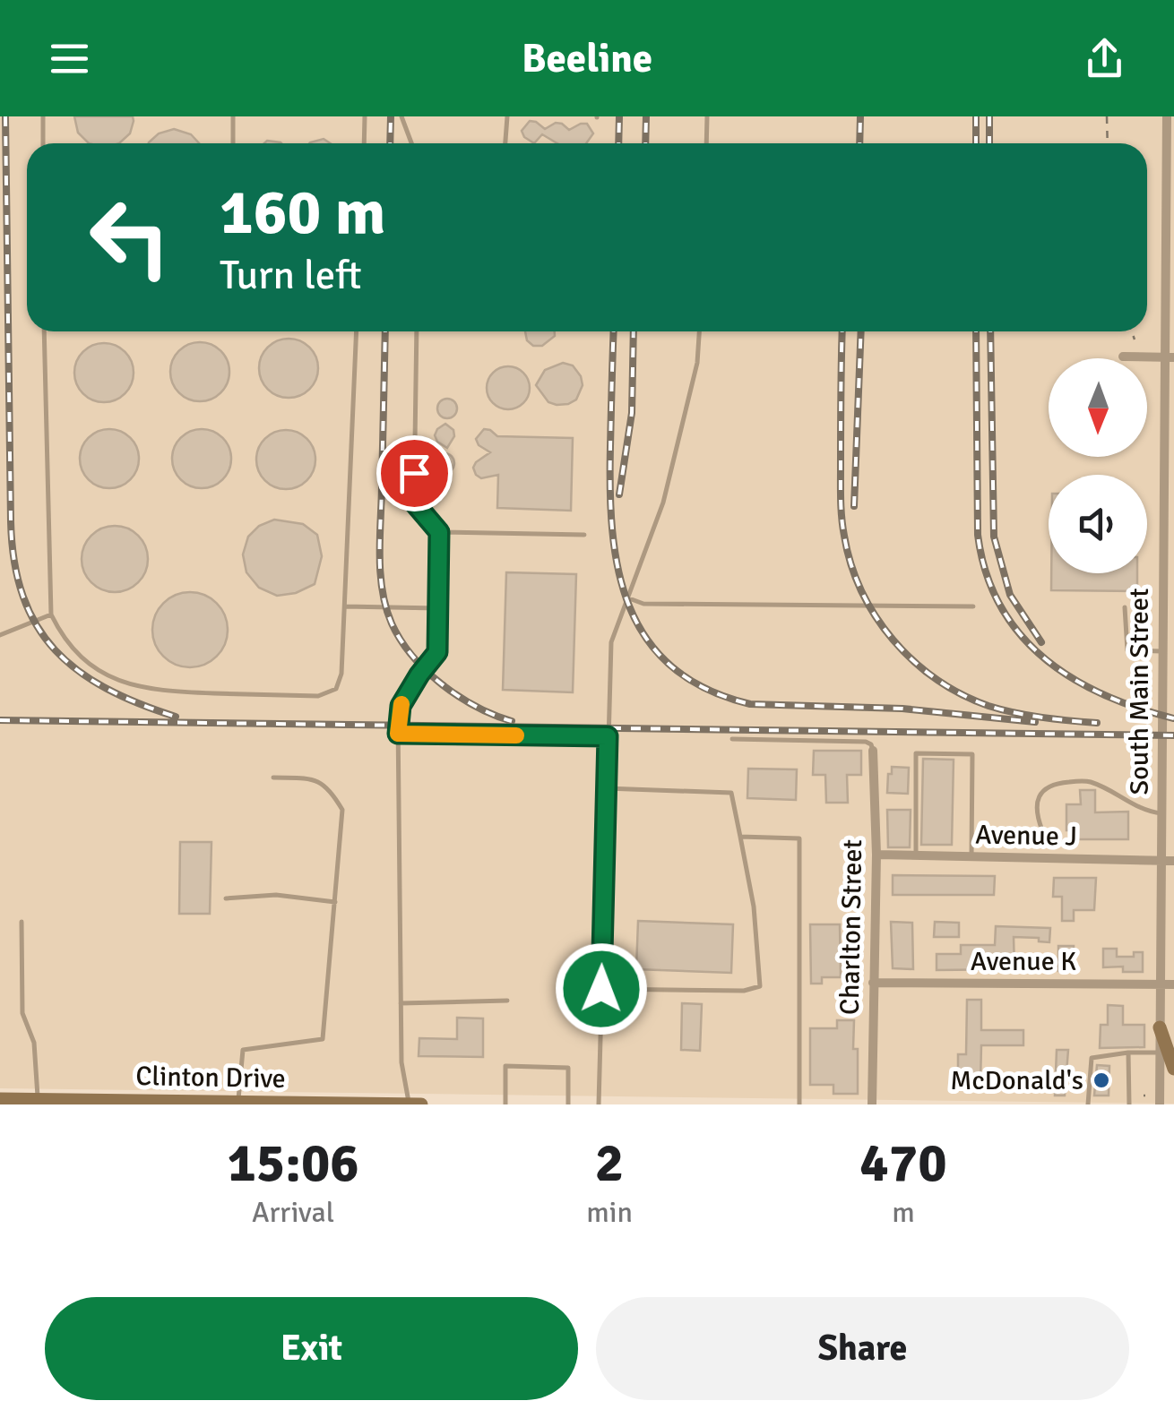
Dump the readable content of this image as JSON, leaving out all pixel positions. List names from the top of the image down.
{
  "streets": {
    "main road": ["Clinton Drive"],
    "street": [
      "South Main Street",
      "Avenue J",
      "Charlton Street",
      "Avenue K"
    ]
  },
  "crossings": [
    ["South Main Street", "Avenue J"],
    ["South Main Street", "Avenue K"],
    ["Avenue J", "Charlton Street"],
    ["Charlton Street", "Avenue K"]
  ],
  "places": ["McDonald's"],
  "north": "bottom",
  "page": {
    "header": "Beeline",
    "turn": ["160 m", "Turn left"],
    "eta": [
      "15:06",
      "Arrival",
      "2",
      "min",
      "470",
      "m"
    ],
    "buttons": ["Exit", "Share"]
  }
}
